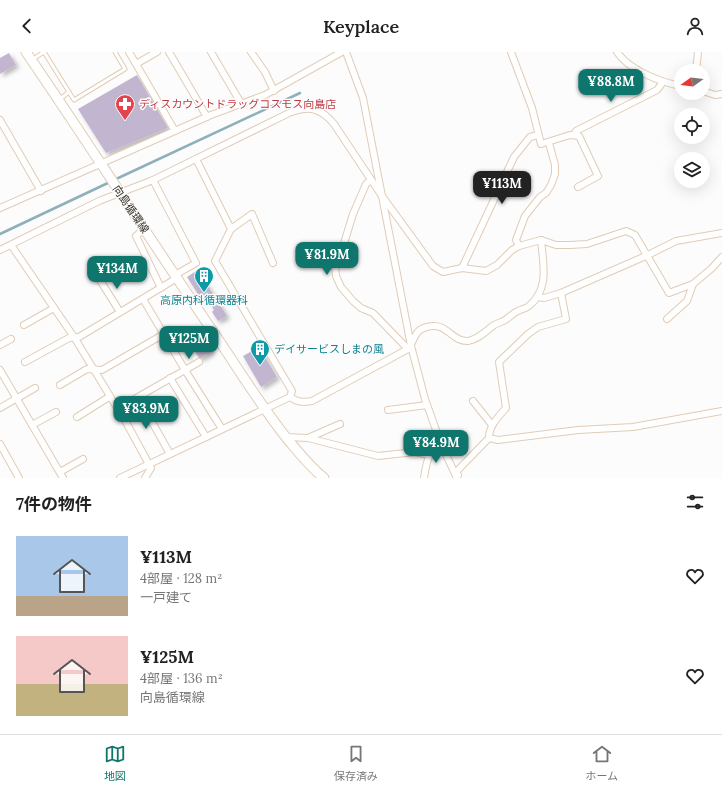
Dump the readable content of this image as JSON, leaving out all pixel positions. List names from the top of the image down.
{
  "streets": {
    "main road": ["向島循環線"]
  },
  "places": {
    "pharmacy": ["ディスカウントドラッグコスモス向島店"],
    "building": ["高原内科循環器科", "デイサービスしまの風"]
  },
  "north": "left",
  "page": {
    "header": "Keyplace",
    "price": [
      "¥88.8M",
      "¥113M",
      "¥81.9M",
      "¥134M",
      "¥125M",
      "¥83.9M",
      "¥84.9M"
    ],
    "heading": "7件の物件",
    "list": [
      {
        "name": "¥113M",
        "note": "4部屋 · 128 m² · 一戸建て"
      },
      {
        "name": "¥125M",
        "note": "4部屋 · 136 m² · 向島循環線"
      }
    ],
    "tabs": ["地図", "保存済み", "ホーム"]
  }
}
